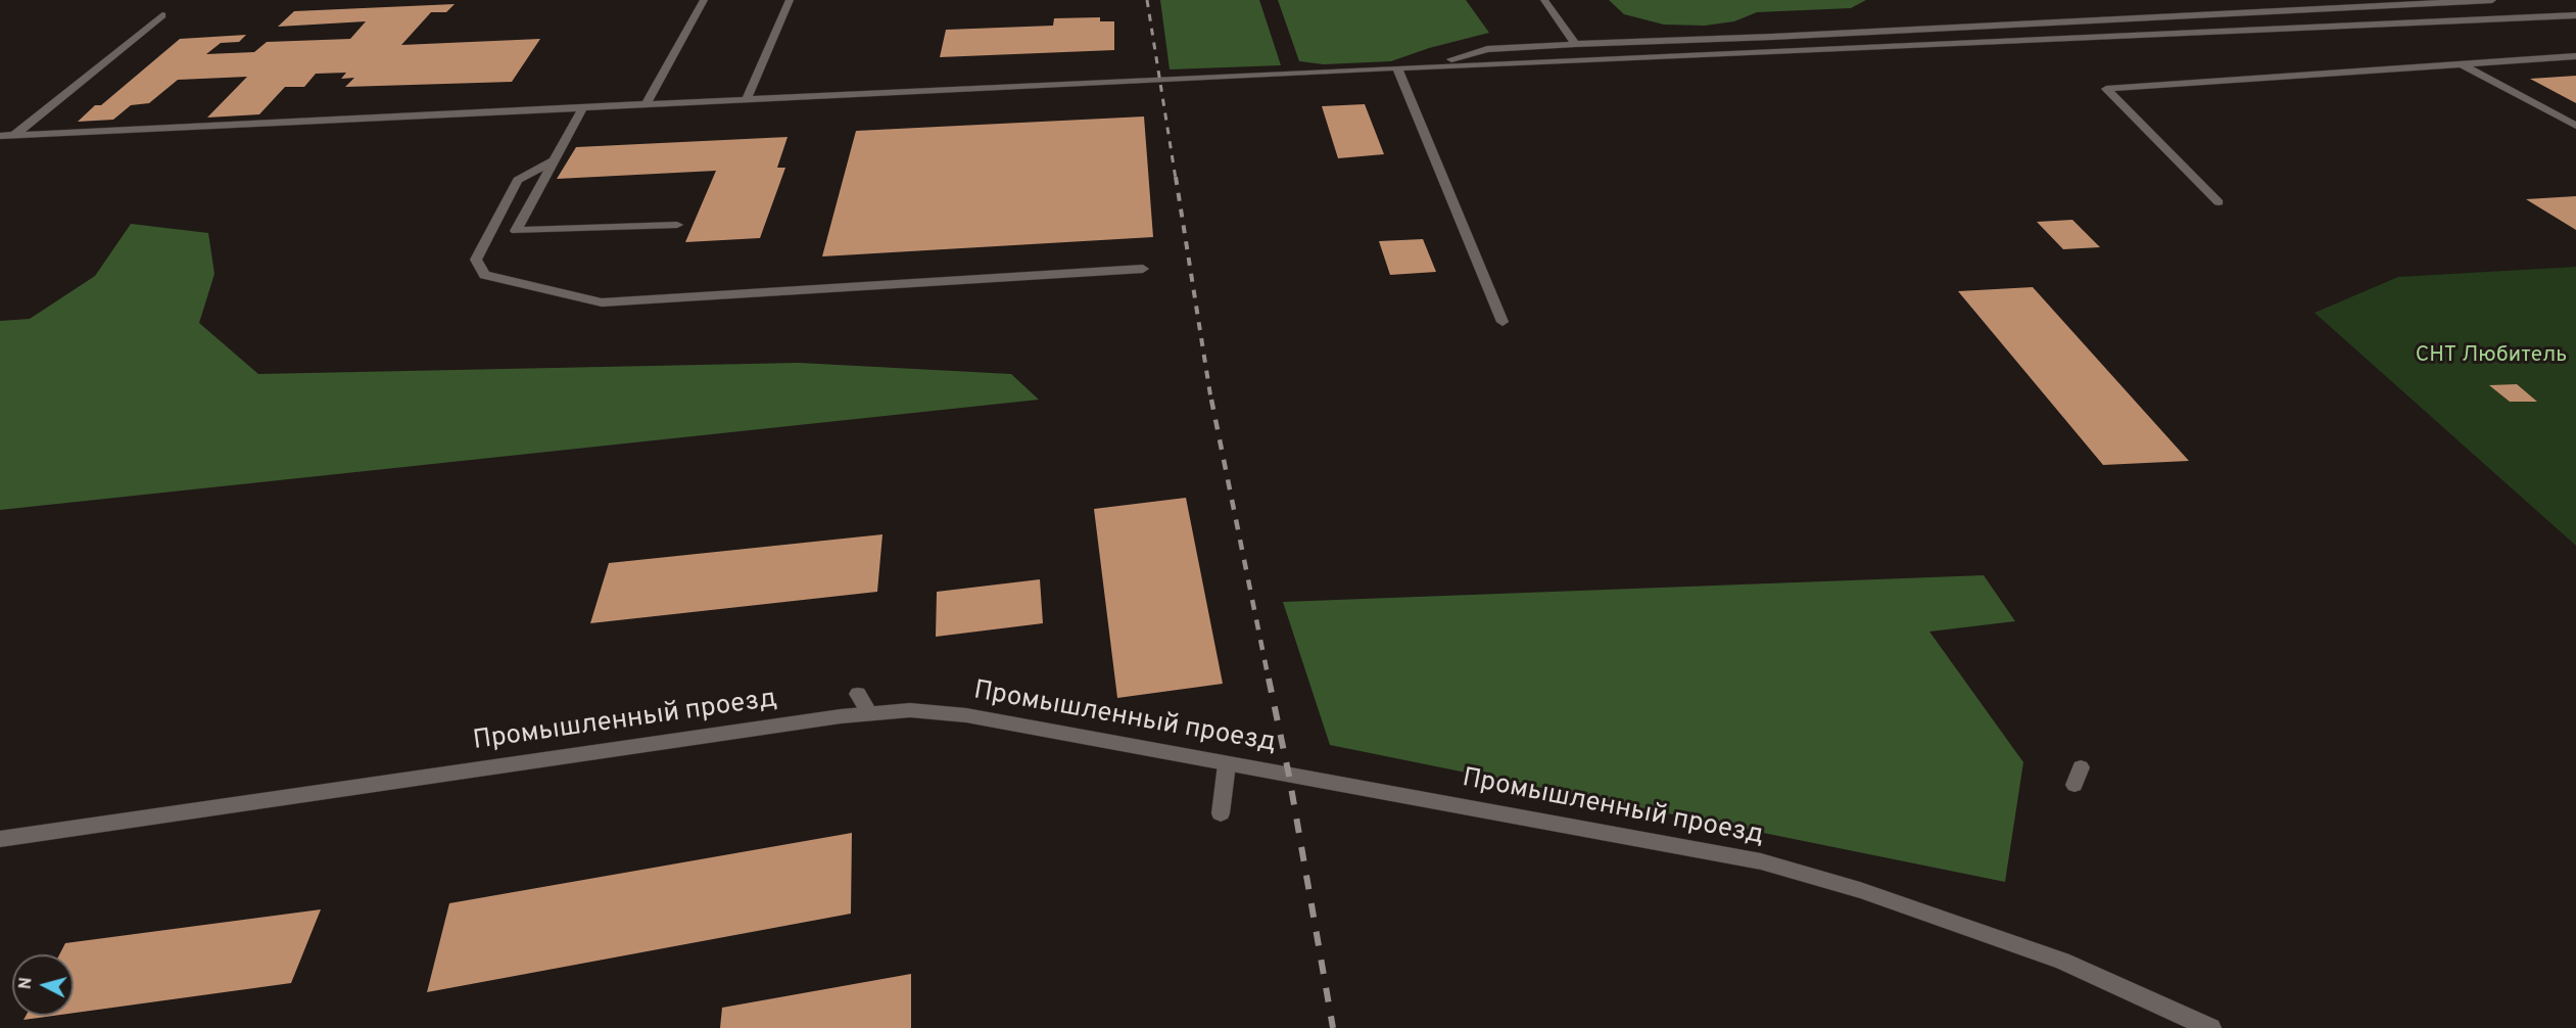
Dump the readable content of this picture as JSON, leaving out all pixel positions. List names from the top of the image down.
{
  "streets": {
    "street": ["Промышленный проезд"]
  },
  "parks": ["СНТ Любитель"],
  "north": "left"
}
